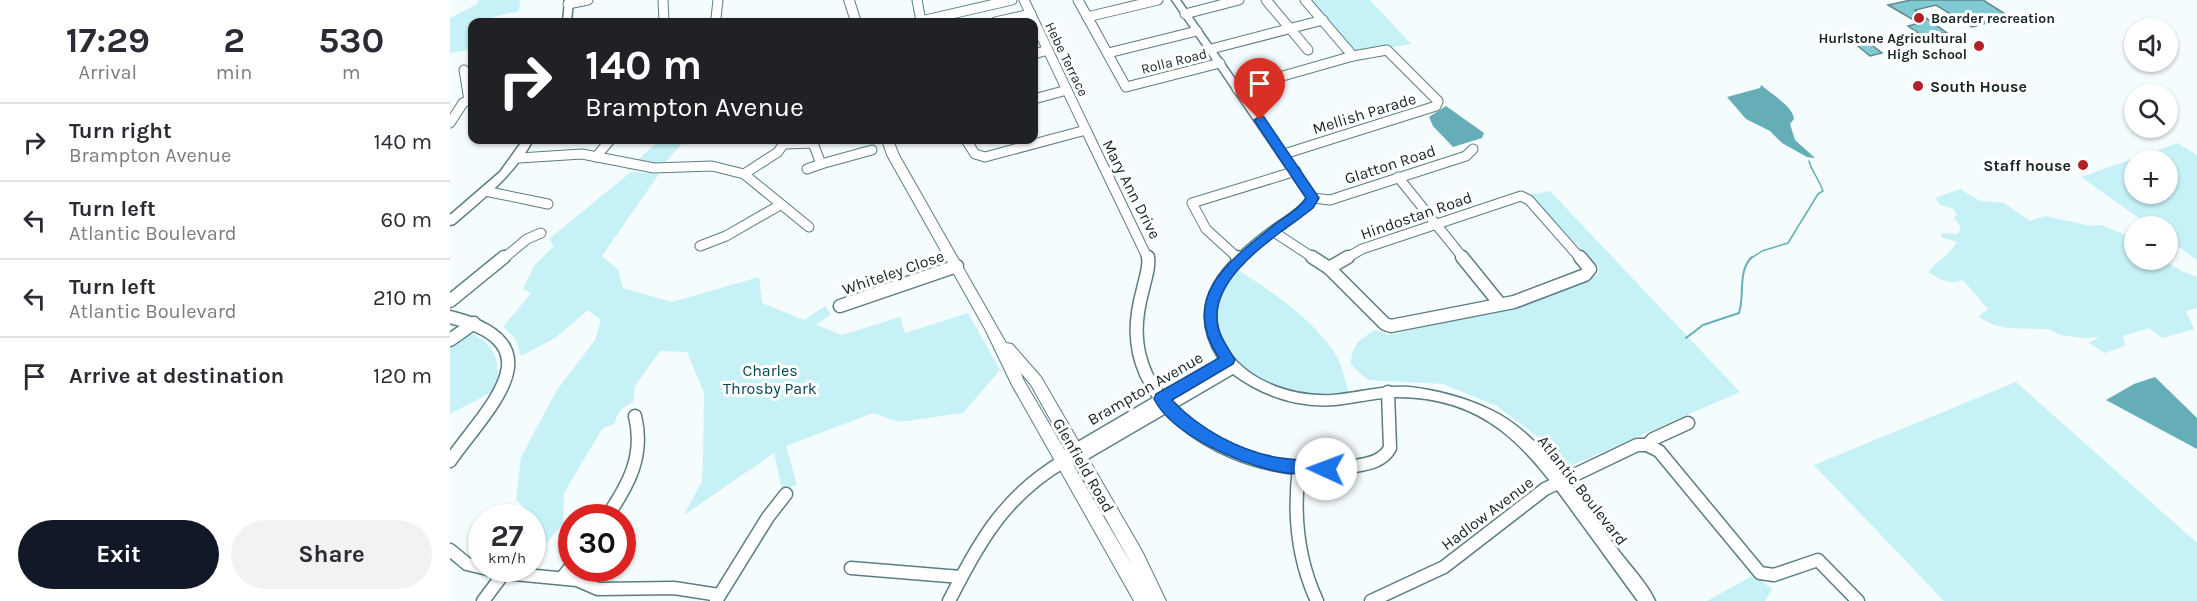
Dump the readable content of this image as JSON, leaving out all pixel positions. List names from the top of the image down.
{
  "streets": {
    "main road": ["Glenfield Road"],
    "street": [
      "Hebe Terrace",
      "Rolla Road",
      "Mellish Parade",
      "Glatton Road",
      "Mary Ann Drive",
      "Hindostan Road",
      "Whiteley Close",
      "Brampton Avenue",
      "Atlantic Boulevard",
      "Hadlow Avenue"
    ]
  },
  "crossings": [
    ["Hebe Terrace", "Mary Ann Drive"],
    ["Glatton Road", "Atlantic Boulevard"],
    ["Mary Ann Drive", "Brampton Avenue"],
    ["Mary Ann Drive", "Atlantic Boulevard"],
    ["Whiteley Close", "Glenfield Road"],
    ["Brampton Avenue", "Glenfield Road"],
    ["Brampton Avenue", "Atlantic Boulevard"],
    ["Atlantic Boulevard", "Hadlow Avenue"]
  ],
  "parks": ["Charles Throsby Park"],
  "places": [
    "Boarder recreation",
    "Hurlstone Agricultural High School",
    "South House",
    "Staff house"
  ],
  "page": {
    "eta": [
      "17:29",
      "Arrival",
      "2",
      "min",
      "530",
      "m"
    ],
    "map_buttons": ["+", "−"],
    "turn": ["140 m", "Brampton Avenue"],
    "list": [
      {
        "name": "Turn right",
        "note": "Brampton Avenue",
        "value": "140 m"
      },
      {
        "name": "Turn left",
        "note": "Atlantic Boulevard",
        "value": "60 m"
      },
      {
        "name": "Turn left",
        "note": "Atlantic Boulevard",
        "value": "210 m"
      },
      {
        "name": "Arrive at destination",
        "value": "120 m"
      }
    ],
    "speed": "27 km/h",
    "limit": "30",
    "buttons": ["Exit", "Share"]
  }
}
